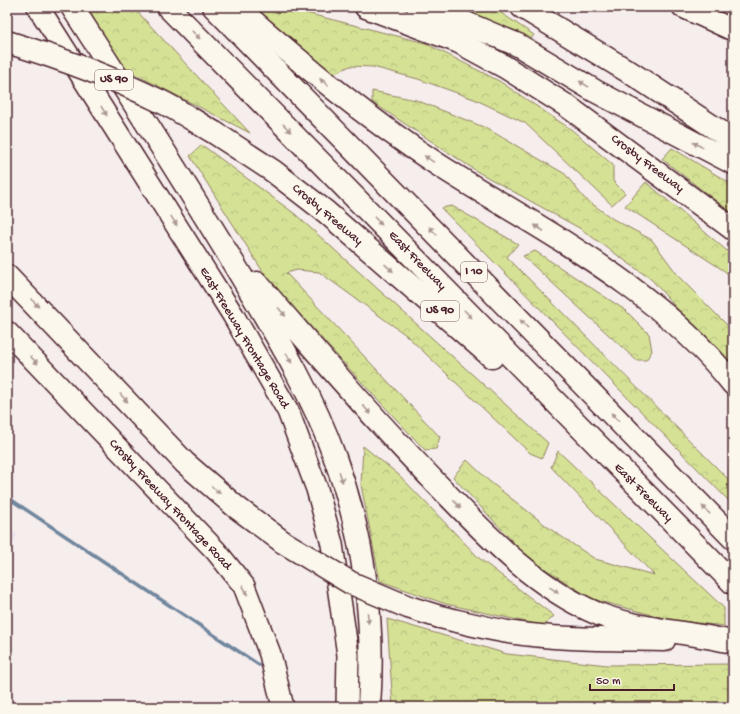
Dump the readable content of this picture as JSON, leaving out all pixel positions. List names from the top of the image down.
{
  "streets": {
    "highway": [
      "US 90",
      "Crosby Freeway",
      "East Freeway",
      "I 10"
    ],
    "main road": ["East Freeway Frontage Road", "Crosby Freeway Frontage Road"]
  },
  "crossings": [
    ["Crosby Freeway", "East Freeway"]
  ],
  "one_way": ["East Freeway Frontage Road", "Crosby Freeway Frontage Road"],
  "scale_bar": "50 m"
}
